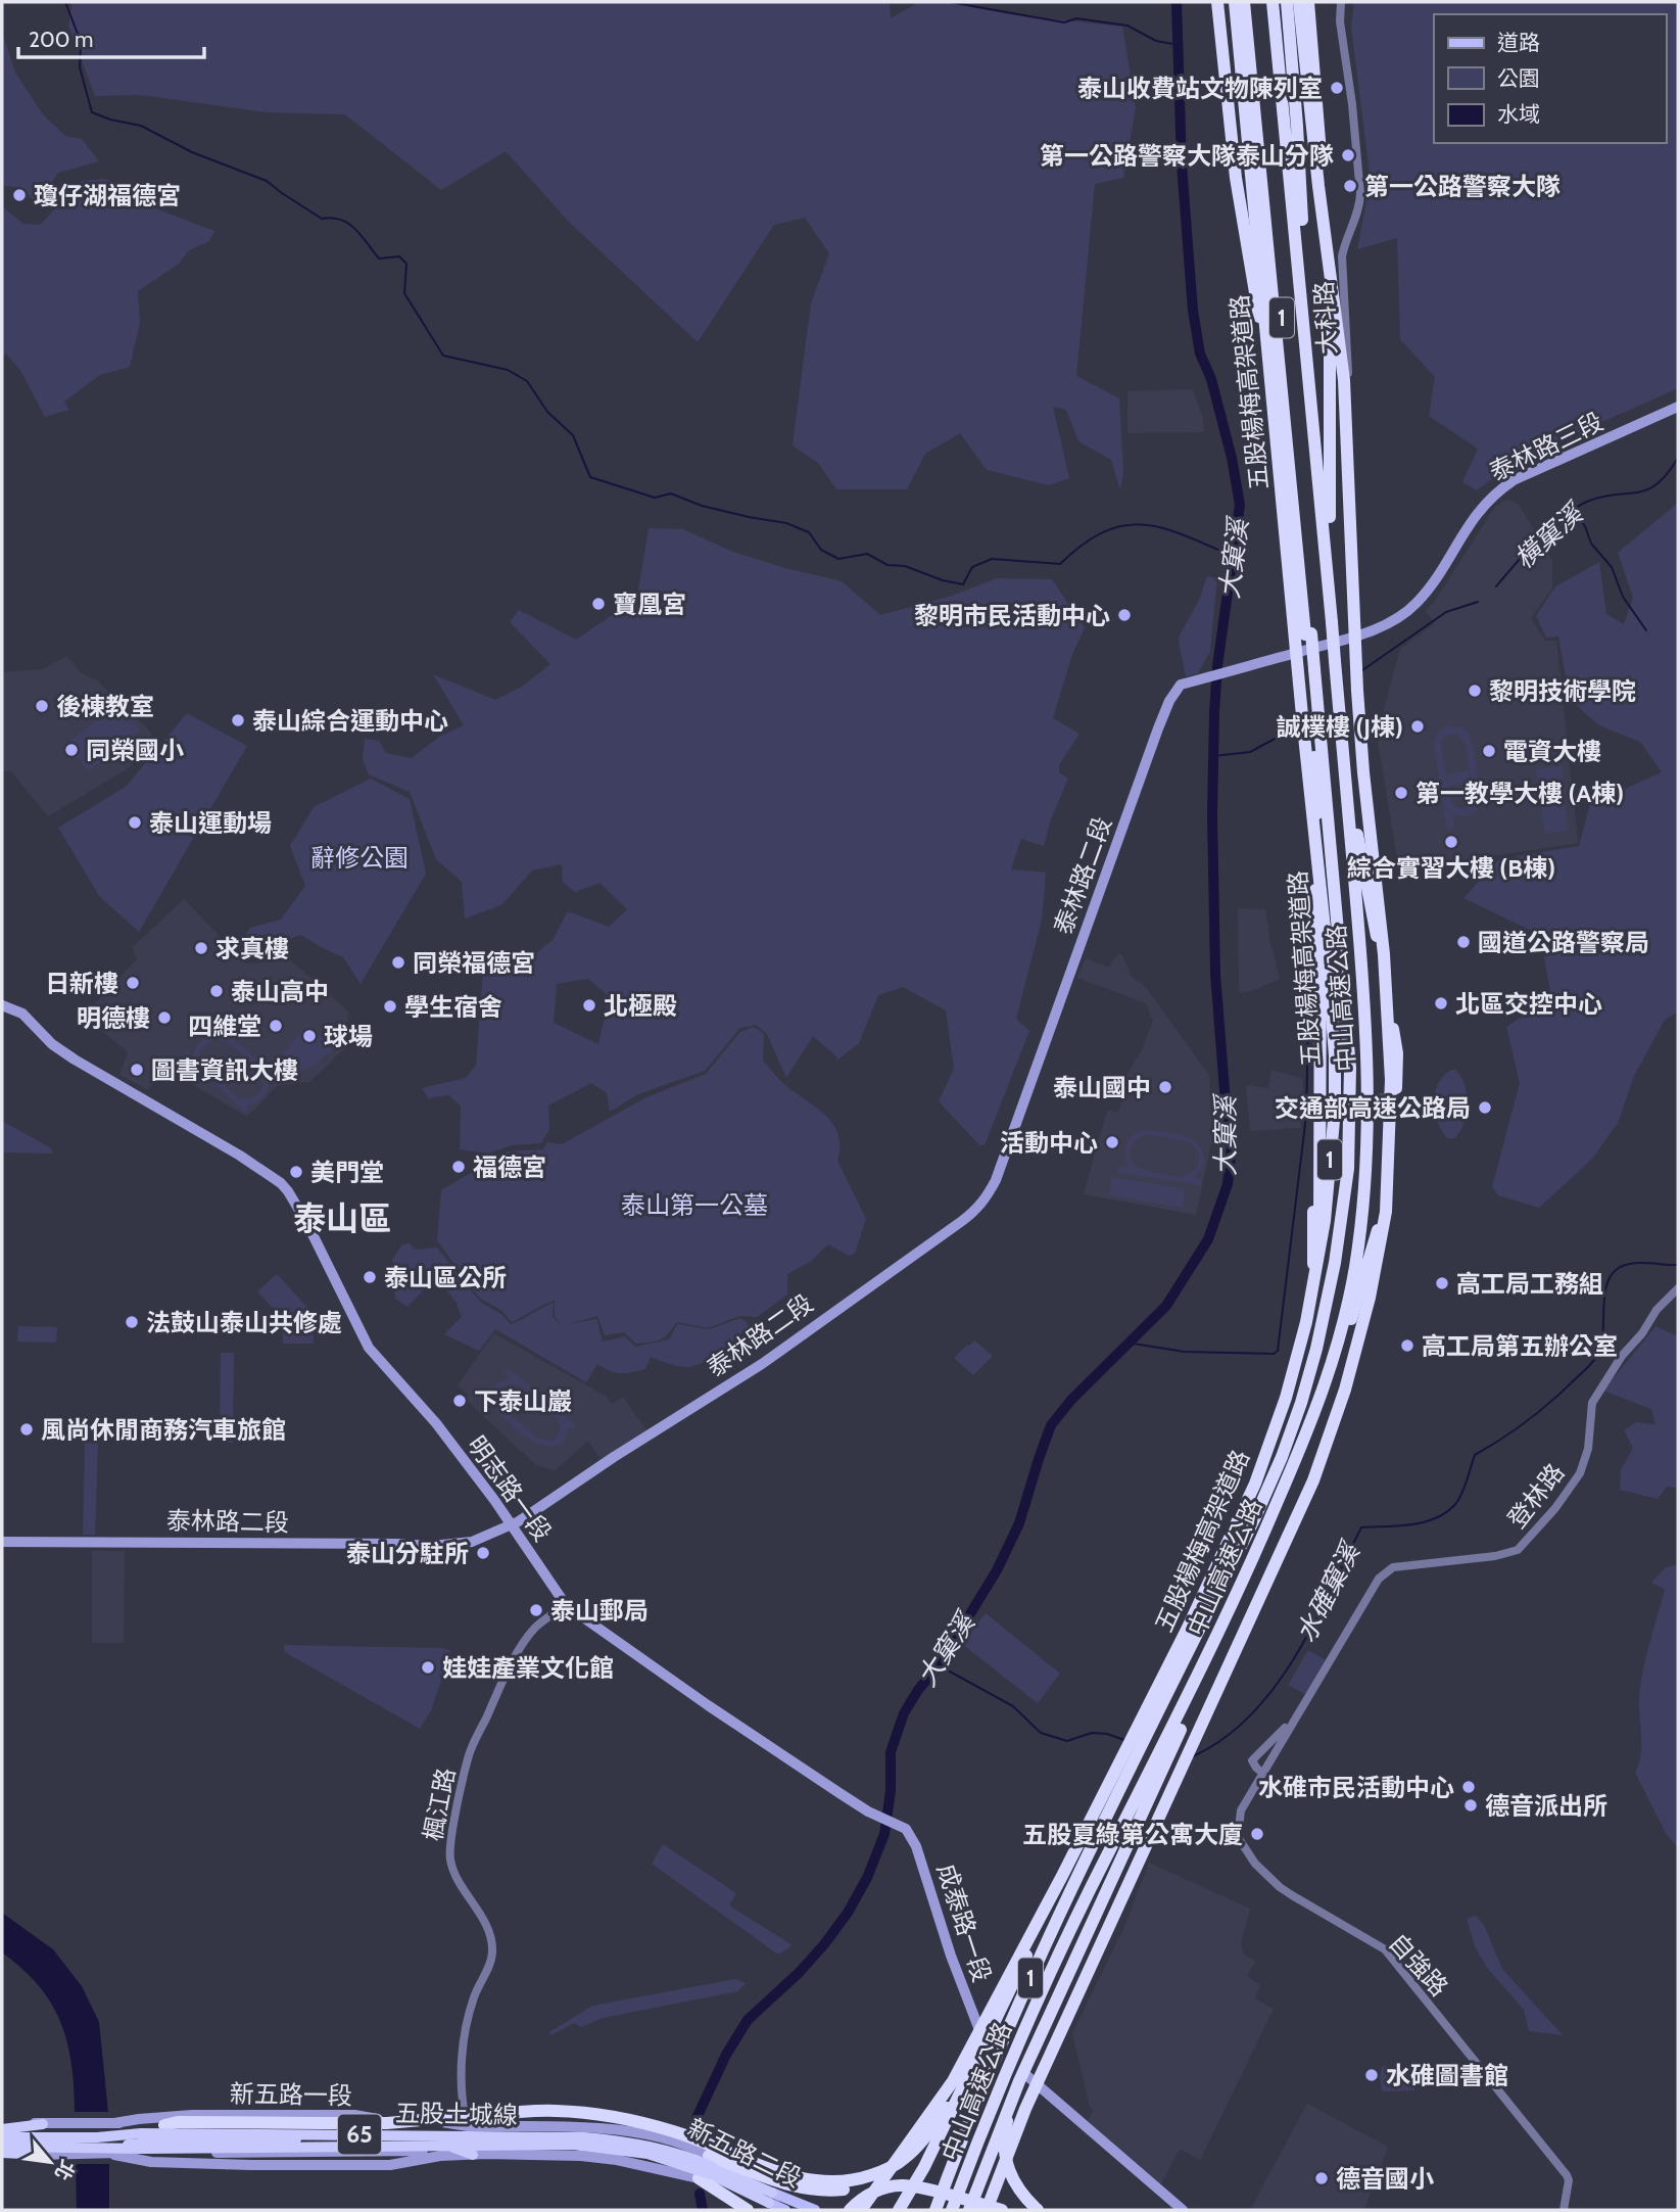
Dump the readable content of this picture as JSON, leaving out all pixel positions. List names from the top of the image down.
{
  "streets": {
    "highway": [
      "1",
      "五股楊梅高架道路",
      "中山高速公路",
      "五股土城線",
      "65"
    ],
    "main road": [
      "泰林路三段",
      "泰林路二段",
      "明志路一段",
      "成泰路一段",
      "新五路一段",
      "新五路二段"
    ],
    "street": [
      "大科路",
      "登林路",
      "楓江路",
      "自強路"
    ]
  },
  "crossings": [
    ["大科路", "泰林路三段"],
    ["泰林路三段", "泰林路二段"],
    ["泰林路二段", "明志路一段"],
    ["明志路一段", "楓江路"],
    ["明志路一段", "成泰路一段"],
    ["登林路", "自強路"],
    ["楓江路", "新五路一段"],
    ["楓江路", "新五路二段"],
    ["新五路一段", "新五路二段"],
    ["五股土城線", "新五路二段"]
  ],
  "districts": ["泰山區"],
  "water": ["橫窠溪", "大窠溪", "水確窠溪"],
  "parks": ["辭修公園", "泰山第一公墓"],
  "places": [
    "泰山收費站文物陳列室",
    "第一公路警察大隊泰山分隊",
    "第一公路警察大隊",
    "瓊仔湖福德宮",
    "寶凰宮",
    "黎明市民活動中心",
    "黎明技術學院",
    "後棟教室",
    "泰山綜合運動中心",
    "誠樸樓 (J棟)",
    "同榮國小",
    "電資大樓",
    "第一教學大樓 (A棟)",
    "泰山運動場",
    "綜合實習大樓 (B棟)",
    "國道公路警察局",
    "求真樓",
    "同榮福德宮",
    "日新樓",
    "泰山高中",
    "北區交控中心",
    "北極殿",
    "學生宿舍",
    "明德樓",
    "四維堂",
    "球場",
    "圖書資訊大樓",
    "泰山國中",
    "交通部高速公路局",
    "活動中心",
    "福德宮",
    "美門堂",
    "泰山區公所",
    "高工局工務組",
    "法鼓山泰山共修處",
    "高工局第五辦公室",
    "下泰山巖",
    "風尚休閒商務汽車旅館",
    "泰山分駐所",
    "泰山郵局",
    "娃娃產業文化館",
    "水碓市民活動中心",
    "德音派出所",
    "五股夏綠第公寓大廈",
    "水碓圖書館",
    "德音國小"
  ],
  "legend": ["道路", "公園", "水域"],
  "scale_bar": "200 m",
  "north": "bottom right"
}
